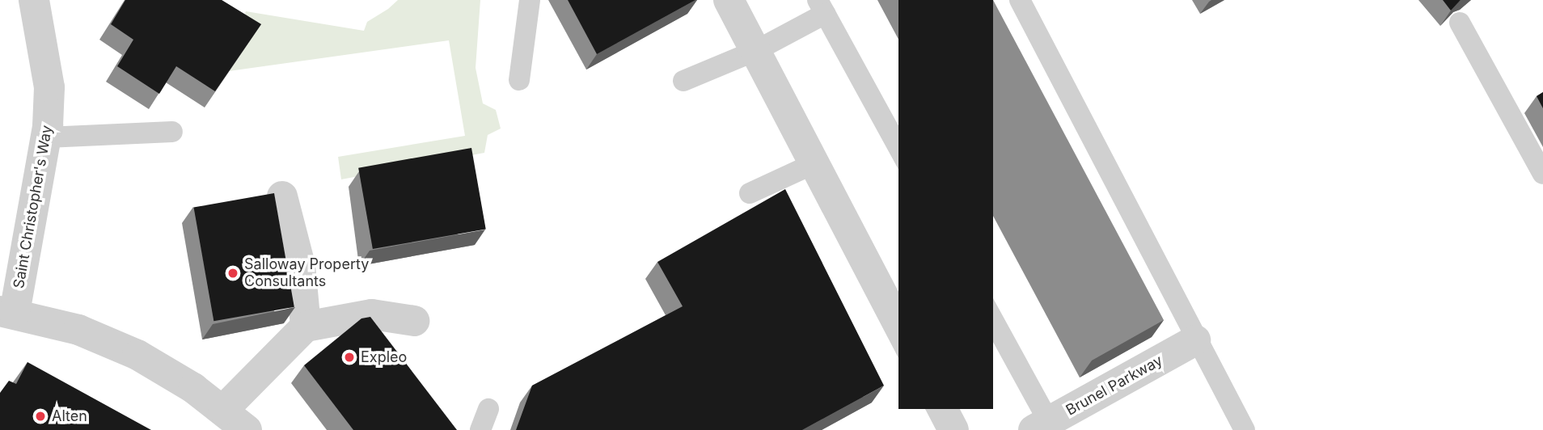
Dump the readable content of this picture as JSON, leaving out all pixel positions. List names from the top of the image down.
{
  "streets": {
    "street": ["Saint Christopher's Way", "Brunel Parkway"]
  },
  "places": ["Salloway Property Consultants", "Expleo", "Alten"]
}
